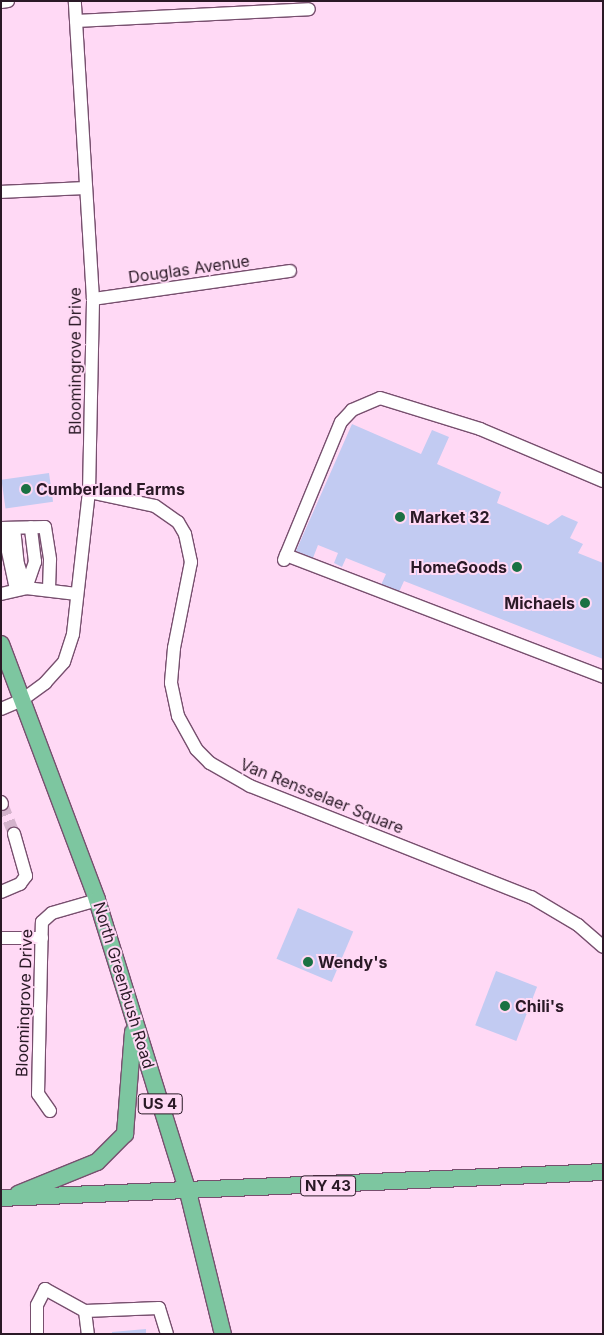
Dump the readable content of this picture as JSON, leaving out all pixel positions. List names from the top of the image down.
{
  "streets": {
    "main road": ["North Greenbush Road", "US 4", "NY 43"],
    "street": ["Douglas Avenue", "Bloomingrove Drive", "Van Rensselaer Square"]
  },
  "crossings": [
    ["Douglas Avenue", "Bloomingrove Drive"],
    ["Bloomingrove Drive", "Van Rensselaer Square"],
    ["Bloomingrove Drive", "North Greenbush Road"],
    ["North Greenbush Road", "NY 43"]
  ],
  "places": [
    "Cumberland Farms",
    "Market 32",
    "HomeGoods",
    "Michaels",
    "Wendy's",
    "Chili's"
  ]
}
